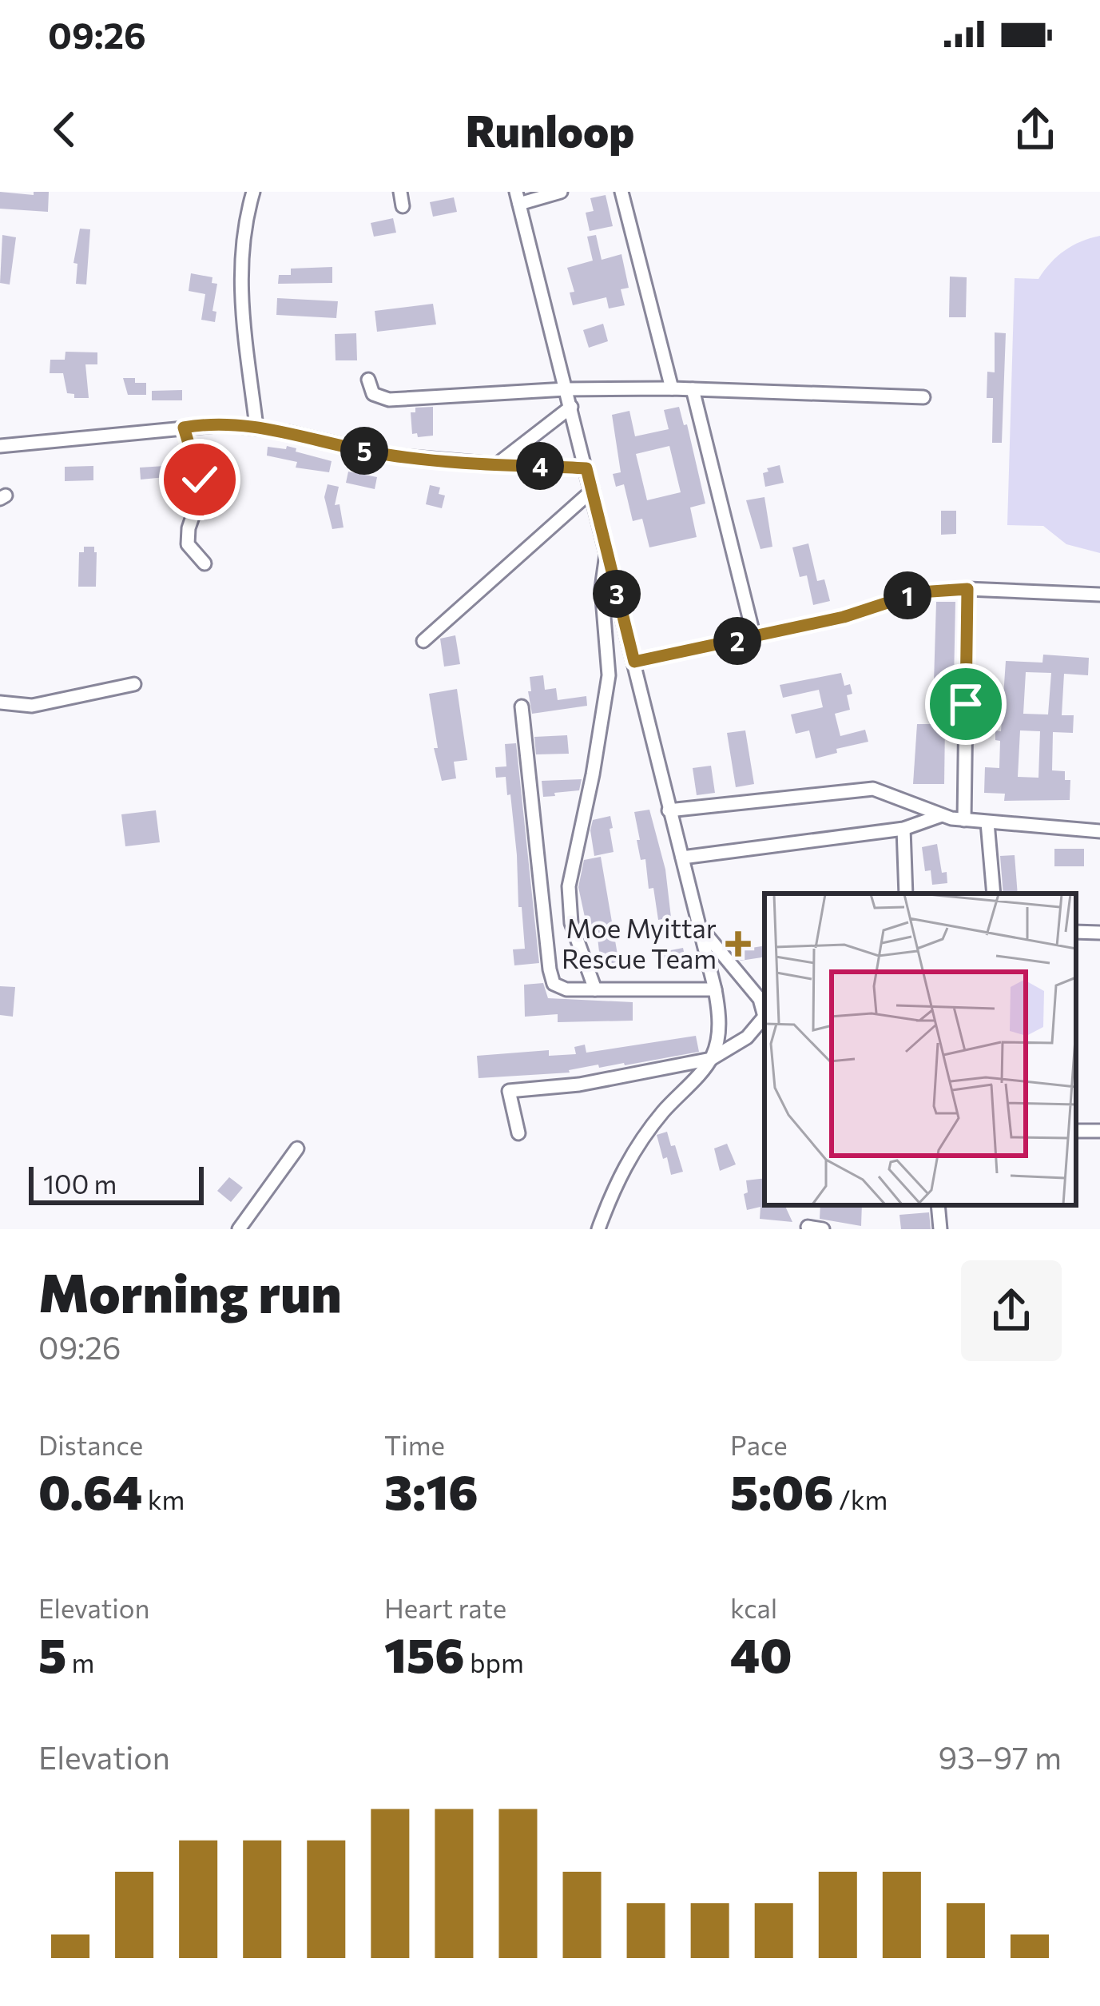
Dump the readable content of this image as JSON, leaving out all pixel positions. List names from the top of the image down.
{
  "places": {
    "health": ["Moe Myittar Rescue Team"]
  },
  "scale_bar": "100 m",
  "page": {
    "status": "09:26",
    "header": "Runloop",
    "pins": [
      "5",
      "4",
      "3",
      "1",
      "2"
    ],
    "scale": "100 m",
    "heading": ["Morning run", "09:26"],
    "stats": [
      ["Distance", "0.64 km"],
      ["Time", "3:16"],
      ["Pace", "5:06 /km"],
      ["Elevation", "5 m"],
      ["Heart rate", "156 bpm"],
      ["kcal", "40"]
    ],
    "chart": ["Elevation", "93–97 m"]
  }
}
